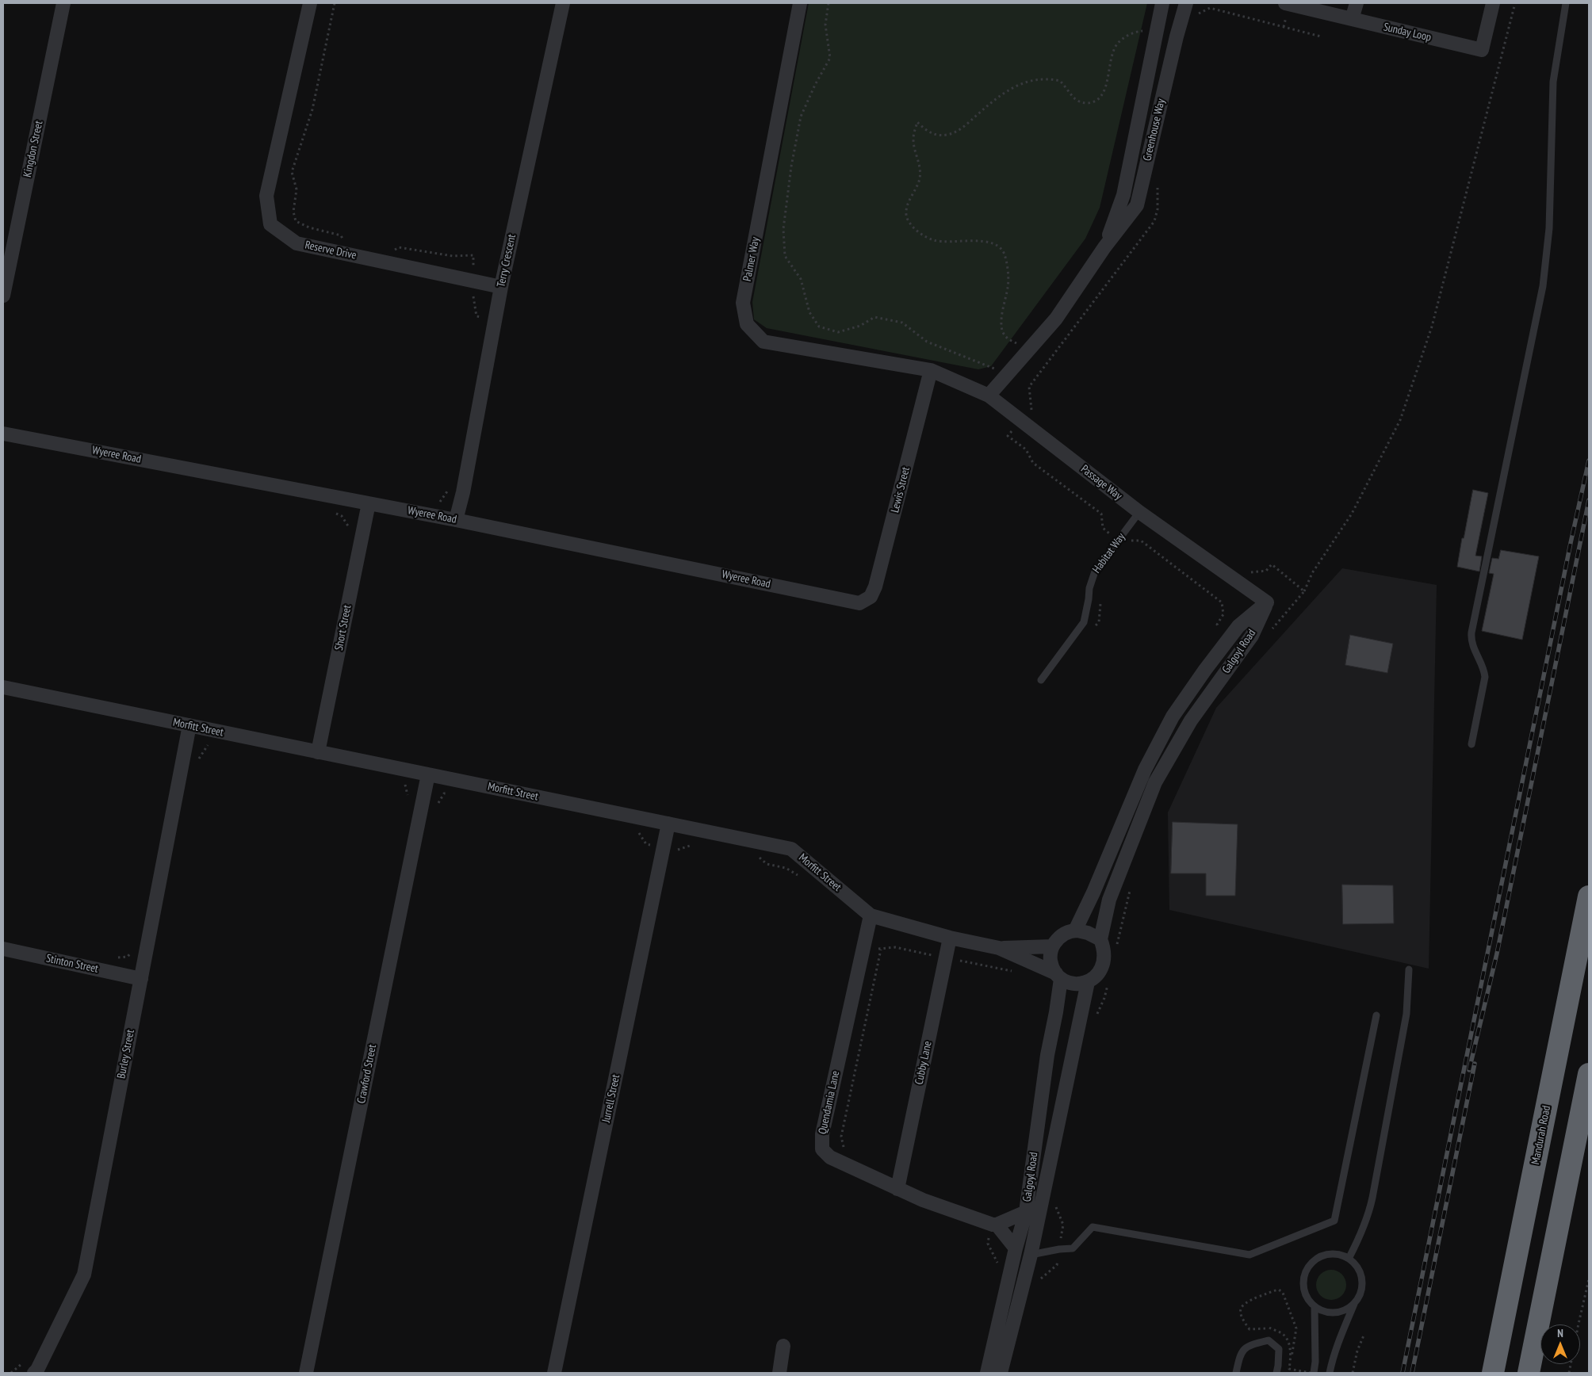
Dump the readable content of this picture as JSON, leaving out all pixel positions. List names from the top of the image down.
{
  "streets": {
    "highway": ["Mandurah Road"],
    "street": [
      "Sunday Loop",
      "Greenhouse Way",
      "Kingdon Street",
      "Reserve Drive",
      "Palmer Way",
      "Terry Crescent",
      "Wyeree Road",
      "Passage Way",
      "Lewis Street",
      "Short Street",
      "Galgoyl Road",
      "Morfitt Street",
      "Stinton Street",
      "Burley Street",
      "Cubby Lane",
      "Crawford Street",
      "Jurrell Street",
      "Quendamia Lane"
    ],
    "lane": ["Habitat Way"]
  },
  "crossings": [
    ["Greenhouse Way", "Passage Way"],
    ["Reserve Drive", "Terry Crescent"],
    ["Palmer Way", "Passage Way"],
    ["Palmer Way", "Lewis Street"],
    ["Terry Crescent", "Wyeree Road"],
    ["Wyeree Road", "Lewis Street"],
    ["Wyeree Road", "Short Street"],
    ["Passage Way", "Lewis Street"],
    ["Passage Way", "Habitat Way"],
    ["Passage Way", "Galgoyl Road"],
    ["Short Street", "Morfitt Street"],
    ["Galgoyl Road", "Morfitt Street"],
    ["Morfitt Street", "Burley Street"],
    ["Morfitt Street", "Cubby Lane"],
    ["Morfitt Street", "Crawford Street"],
    ["Morfitt Street", "Jurrell Street"],
    ["Morfitt Street", "Quendamia Lane"],
    ["Stinton Street", "Burley Street"],
    ["Cubby Lane", "Quendamia Lane"]
  ],
  "north": "top"
}
